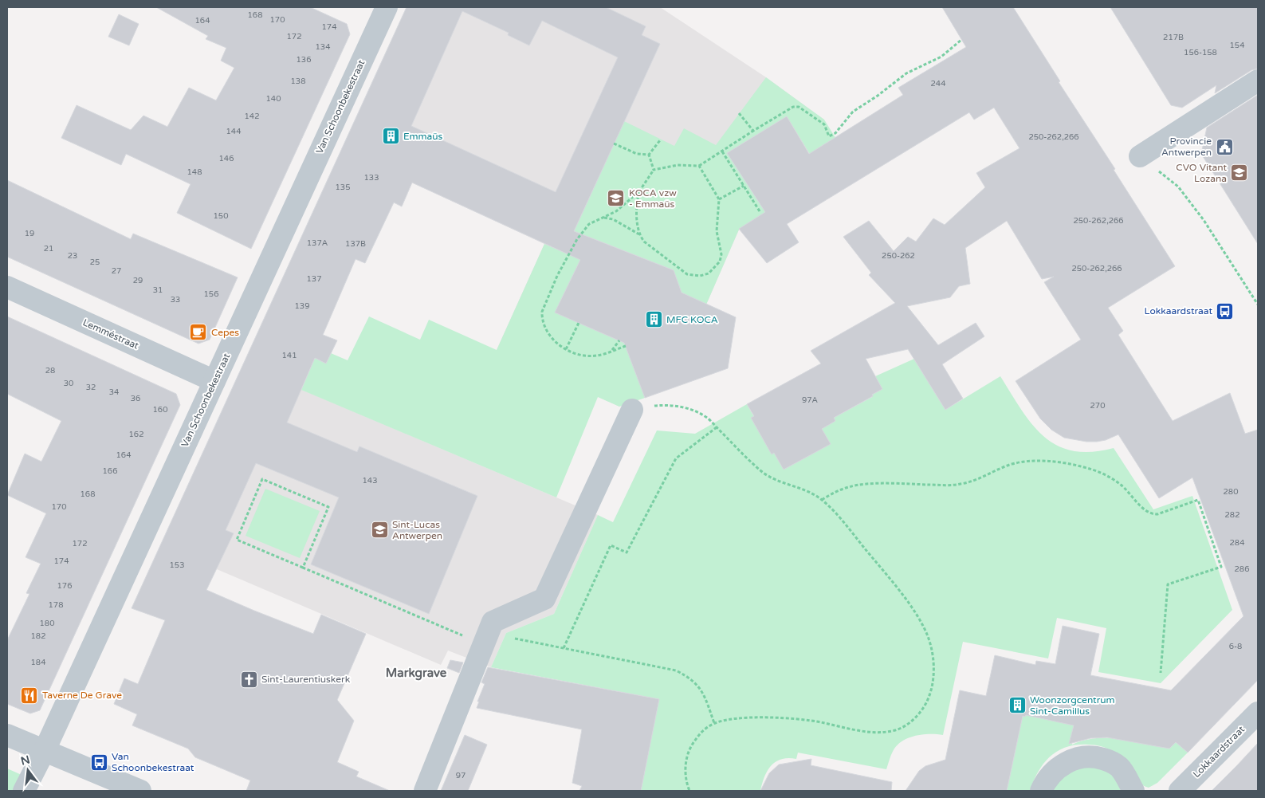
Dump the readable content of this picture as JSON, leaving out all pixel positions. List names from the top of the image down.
{
  "streets": {
    "street": ["Van Schoonbekestraat", "Lemméstraat", "Lokkaardstraat"]
  },
  "crossings": [
    ["Van Schoonbekestraat", "Lemméstraat"]
  ],
  "districts": ["Markgrave"],
  "places": {
    "building": ["Emmaüs", "MFC KOCA", "Woonzorgcentrum Sint-Camillus"],
    "public building": ["Provincie Antwerpen"],
    "school or university": ["CVO Vitant Lozana", "KOCA vzw - Emmaüs", "Sint-Lucas Antwerpen"],
    "bus stop": ["Lokkaardstraat", "Van Schoonbekestraat"],
    "cafe": ["Cepes"],
    "church": ["Sint-Laurentiuskerk"],
    "restaurant": ["Taverne De Grave"]
  },
  "house_numbers": [
    "168",
    "170",
    "164",
    "174",
    "172",
    "217B",
    "154",
    "134",
    "156-158",
    "136",
    "138",
    "244",
    "140",
    "142",
    "144",
    "250-262,266",
    "146",
    "148",
    "133",
    "135",
    "150",
    "250-262,266",
    "19",
    "137A",
    "137B",
    "21",
    "23",
    "250-262",
    "25",
    "250-262,266",
    "27",
    "137",
    "29",
    "31",
    "156",
    "33",
    "139",
    "141",
    "28",
    "30",
    "32",
    "34",
    "36",
    "97A",
    "270",
    "160",
    "162",
    "164",
    "166",
    "143",
    "280",
    "168",
    "170",
    "282",
    "284",
    "172",
    "174",
    "153",
    "286",
    "176",
    "178",
    "180",
    "182",
    "6-8",
    "184",
    "97"
  ],
  "north": "top"
}
